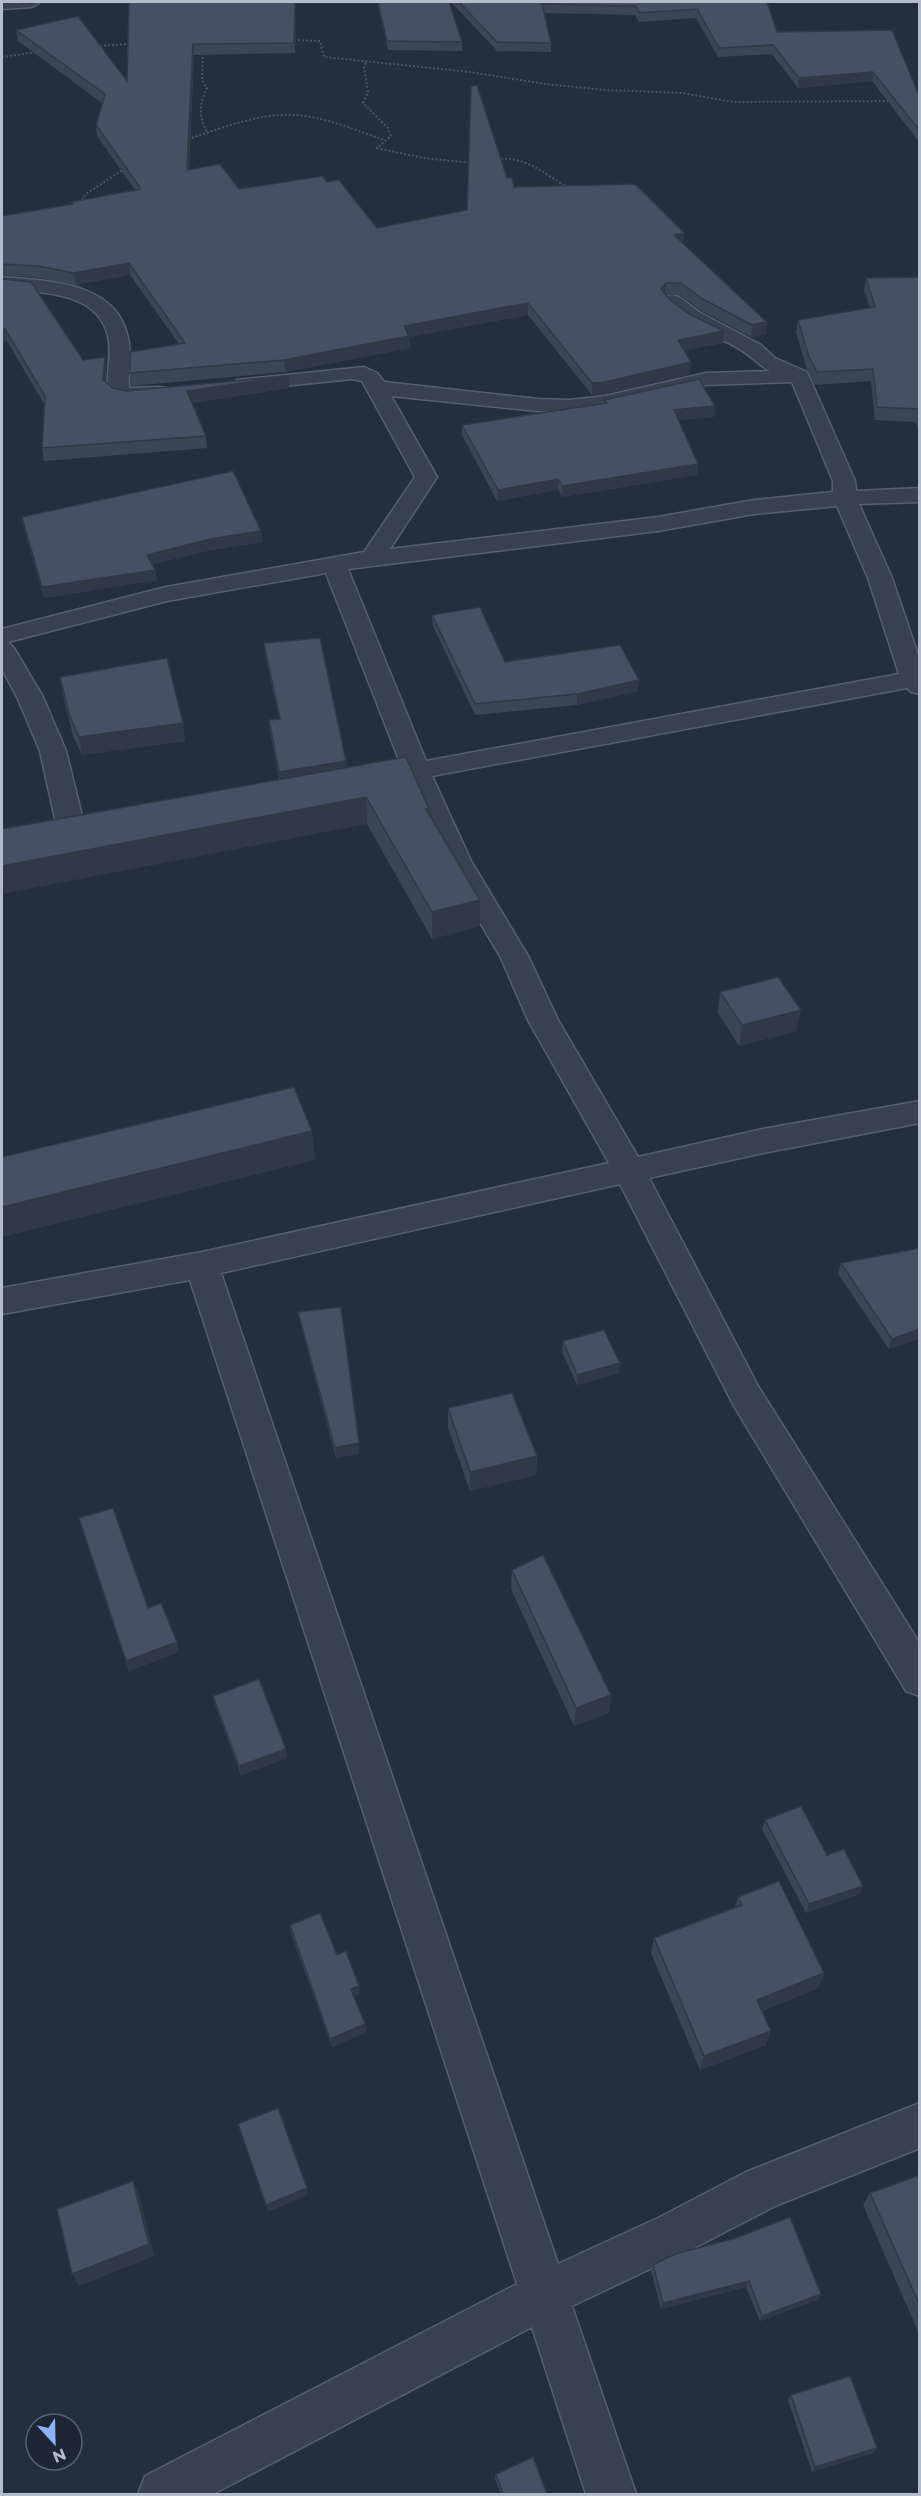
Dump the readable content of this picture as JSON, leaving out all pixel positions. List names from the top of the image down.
{
  "north": "bottom"
}
